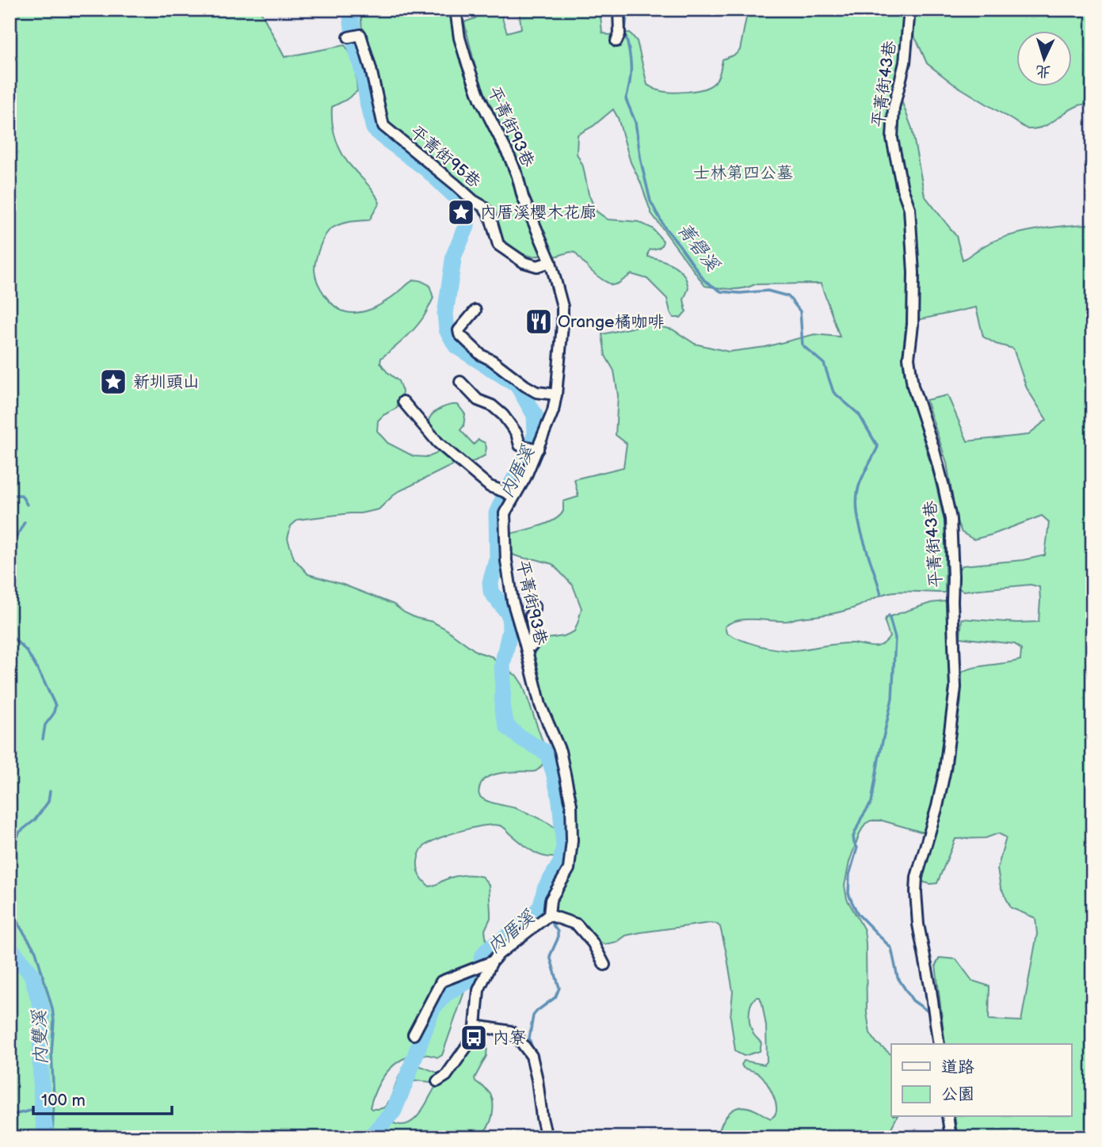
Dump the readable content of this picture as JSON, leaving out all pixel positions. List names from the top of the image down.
{
  "streets": {
    "street": ["平菁街43巷", "平菁街93巷", "平菁街95巷"]
  },
  "crossings": [
    ["平菁街93巷", "平菁街95巷"]
  ],
  "water": ["菁礐溪", "內厝溪", "內雙溪"],
  "parks": ["士林第四公墓"],
  "places": {
    "place": ["內厝溪櫻木花廊", "新圳頭山"],
    "restaurant": ["Orange橘咖啡"],
    "bus stop": ["內寮"]
  },
  "legend": ["道路", "公園"],
  "scale_bar": "100 m",
  "north": "bottom"
}
